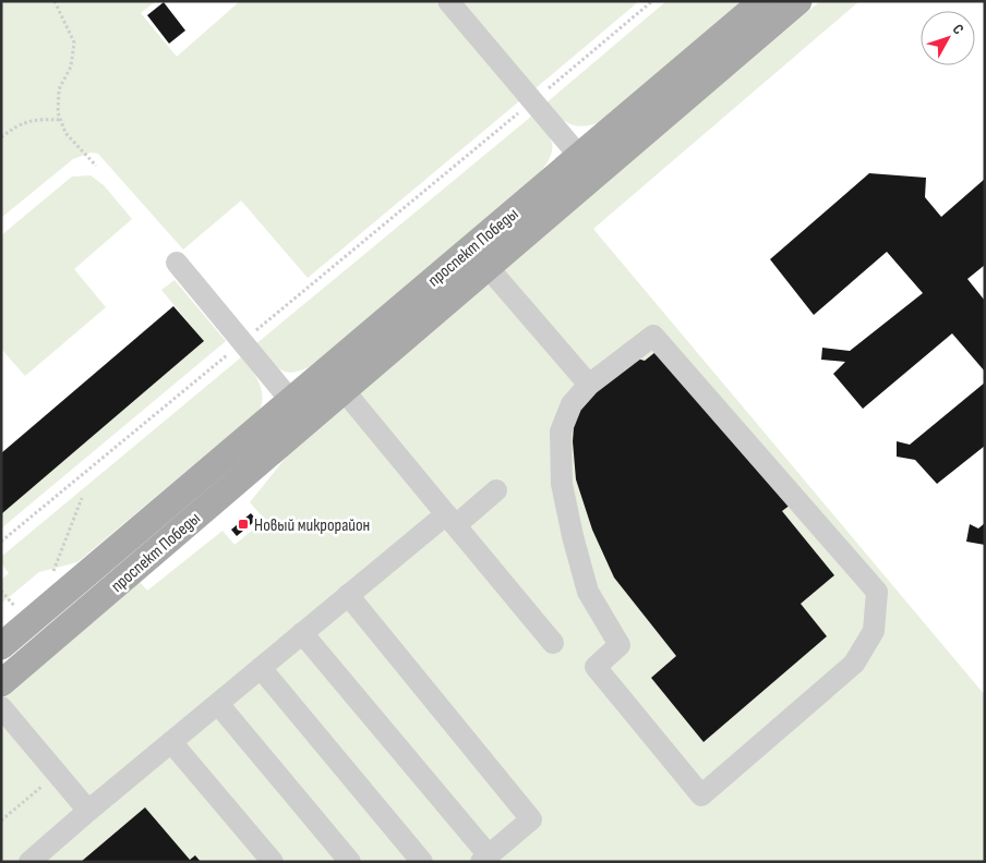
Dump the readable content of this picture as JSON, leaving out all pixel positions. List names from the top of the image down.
{
  "streets": {
    "main road": ["проспект Победы"]
  },
  "places": {
    "transit": ["Новый микрорайон"]
  },
  "north": "top right"
}
